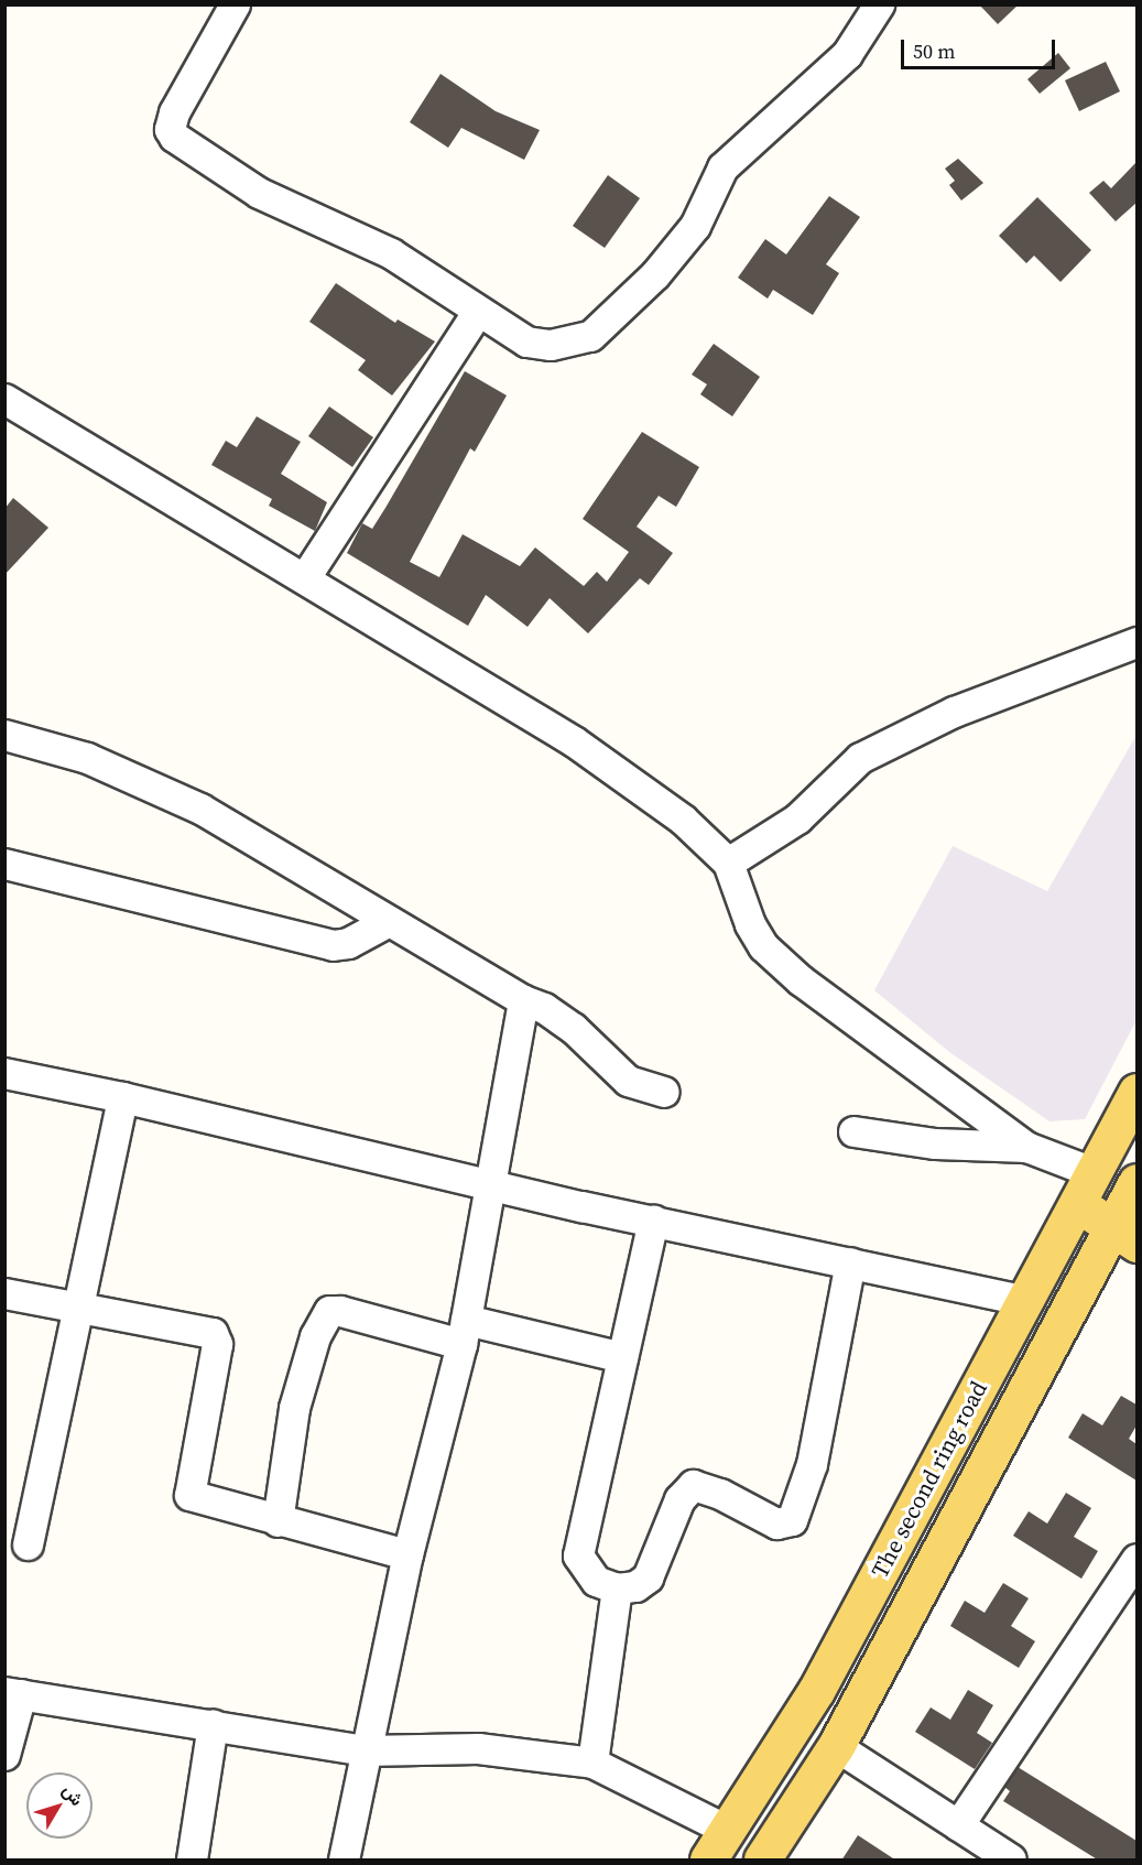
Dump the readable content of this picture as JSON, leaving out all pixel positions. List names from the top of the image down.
{
  "streets": {
    "main road": ["The second ring road"]
  },
  "scale_bar": "50 m",
  "north": "top right"
}
